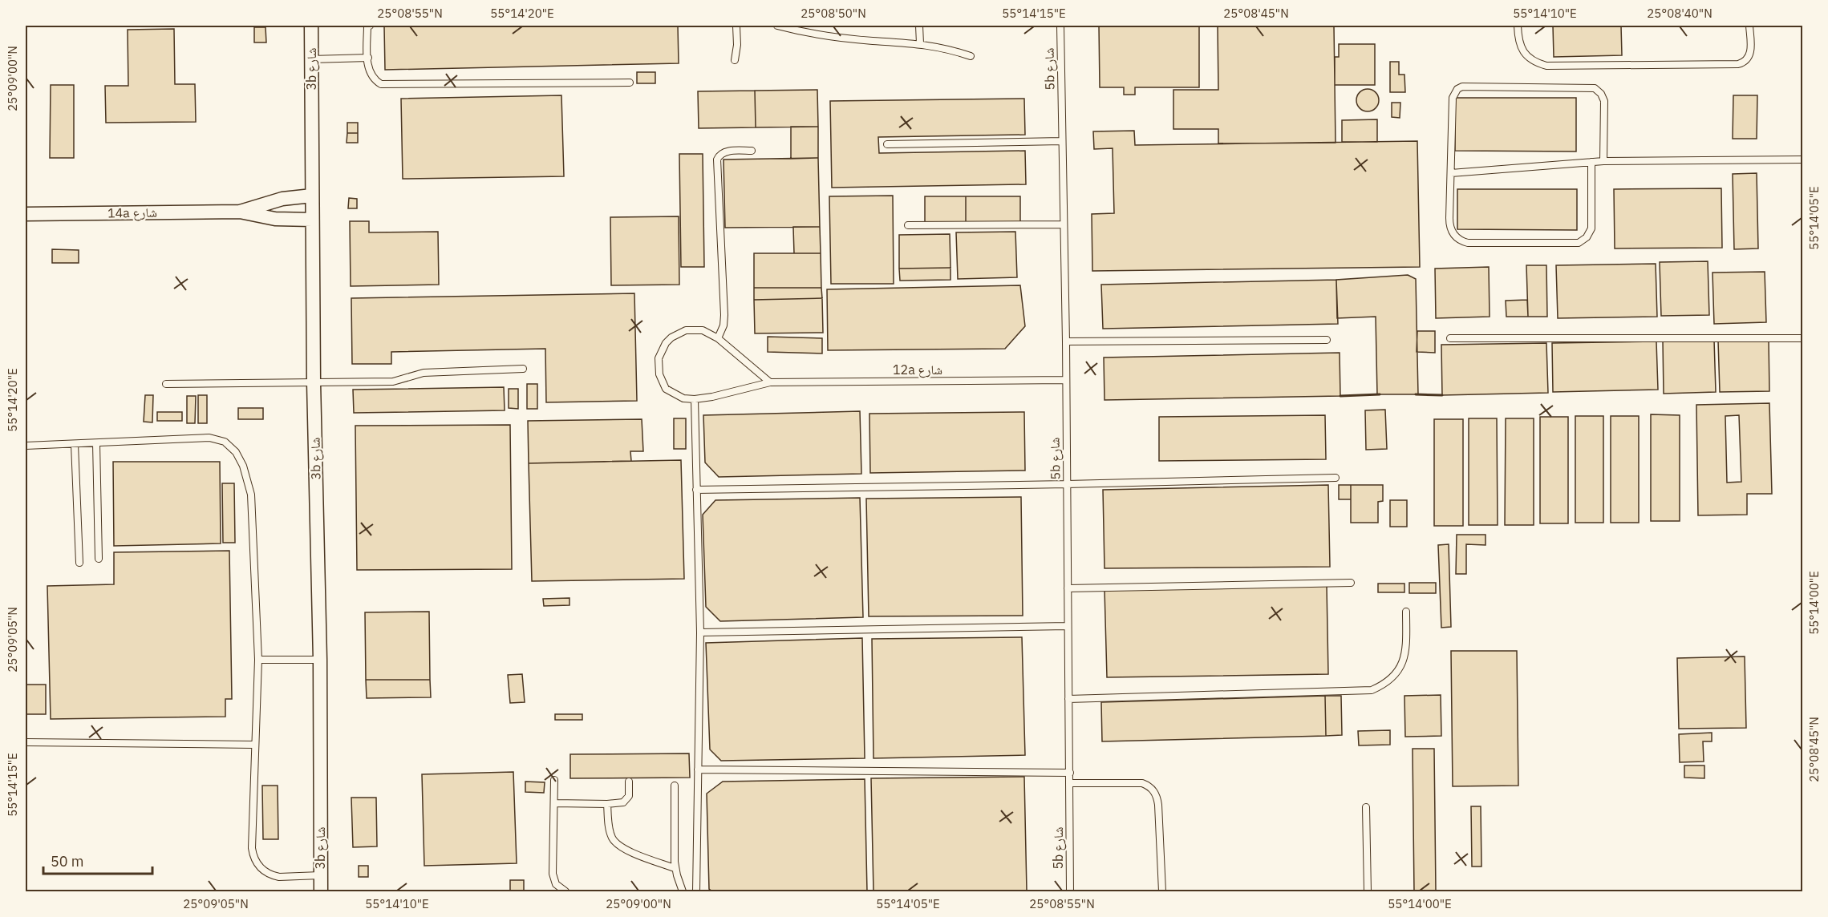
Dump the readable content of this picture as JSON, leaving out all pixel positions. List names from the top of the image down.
{
  "streets": {
    "street": ["3b شارع", "14a شارع"],
    "lane": ["5b شارع", "12a شارع"]
  },
  "crossings": [
    ["3b شارع", "14a شارع"],
    ["5b شارع", "12a شارع"]
  ],
  "scale_bar": "50 m",
  "coordinates": [
    "25°08'55\"N",
    "55°14'20\"E",
    "25°08'50\"N",
    "55°14'15\"E",
    "25°08'45\"N",
    "55°14'10\"E",
    "25°08'40\"N",
    "25°09'00\"N",
    "55°14'05\"E",
    "55°14'00\"E",
    "25°09'05\"N"
  ]
}
